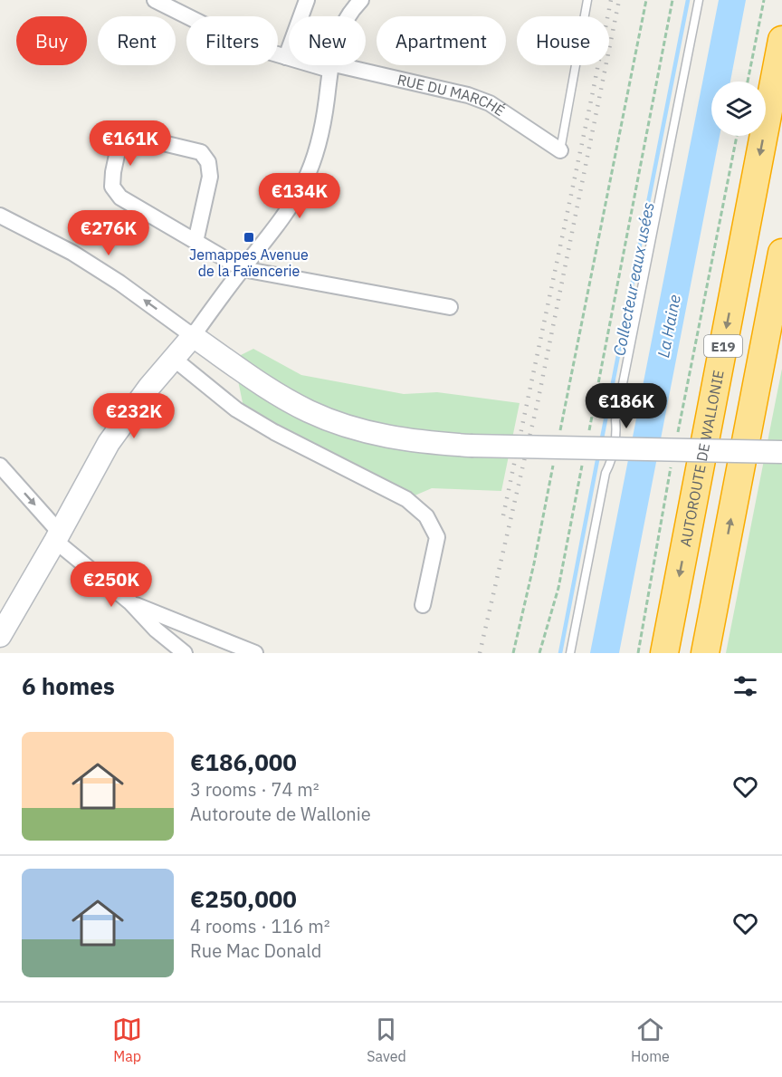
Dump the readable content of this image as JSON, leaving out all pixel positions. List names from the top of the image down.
{
  "streets": {
    "highway": ["E19", "AUTOROUTE DE WALLONIE"],
    "street": ["RUE DU MARCHÉ"]
  },
  "water": ["Collecteur eaux usées", "La Haine"],
  "places": {
    "transit": ["Jemappes Avenue de la Faïencerie"]
  },
  "page": {
    "chip": [
      "Buy",
      "Rent",
      "Filters",
      "New",
      "Apartment",
      "House"
    ],
    "price": [
      "€161K",
      "€134K",
      "€276K",
      "€186K",
      "€232K",
      "€250K"
    ],
    "heading": "6 homes",
    "list": [
      {
        "name": "€186,000",
        "note": "3 rooms · 74 m² · Autoroute de Wallonie"
      },
      {
        "name": "€250,000",
        "note": "4 rooms · 116 m² · Rue Mac Donald"
      }
    ],
    "tabs": ["Map", "Saved", "Home"]
  }
}
